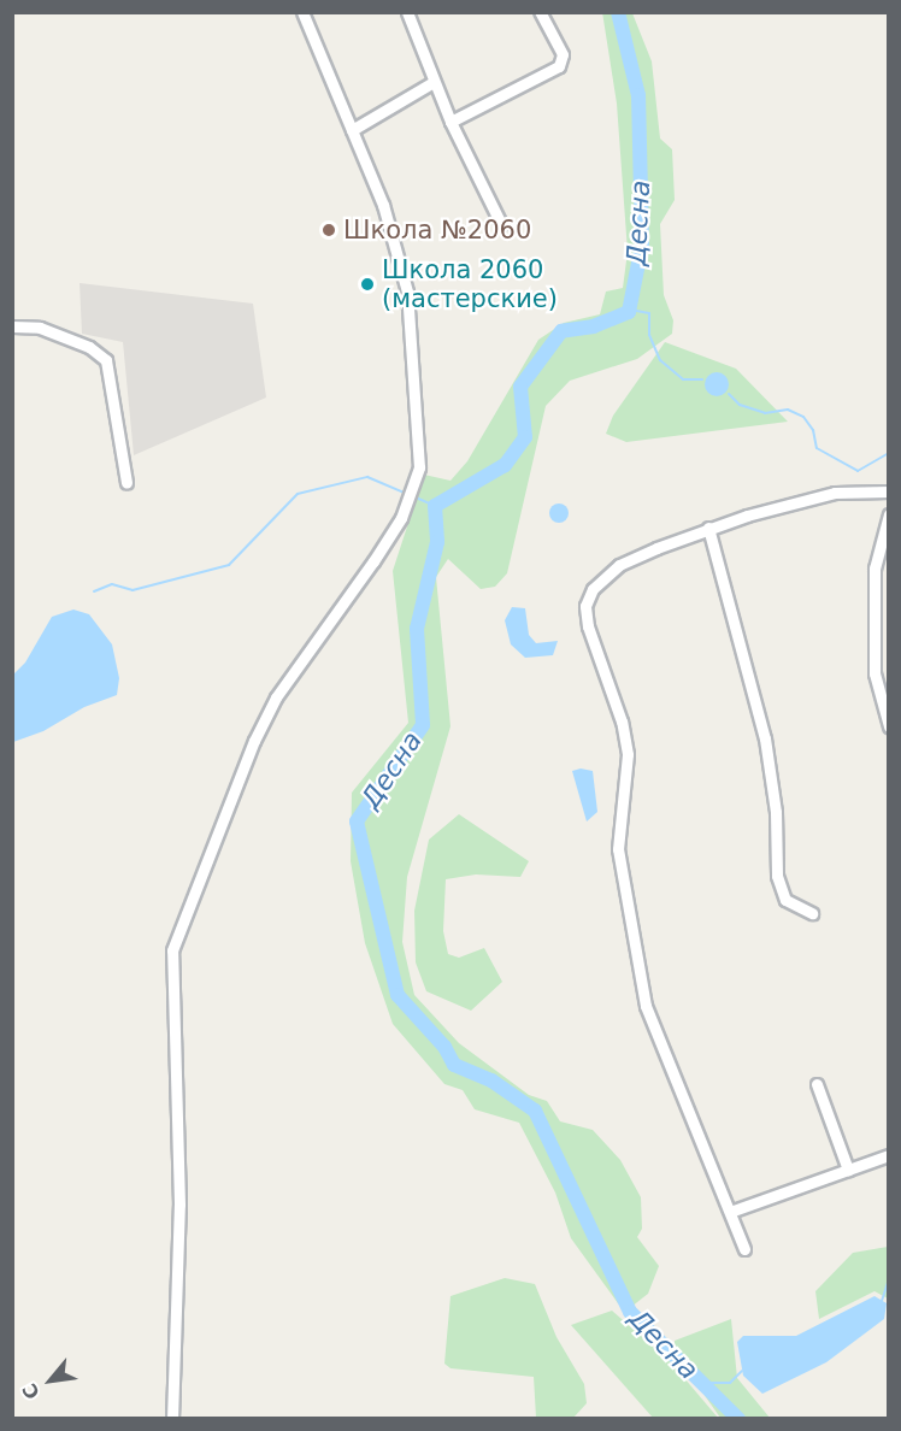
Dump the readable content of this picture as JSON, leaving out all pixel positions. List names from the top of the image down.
{
  "water": ["Десна"],
  "places": ["Школа №2060", "Школа 2060 (мастерские)"],
  "north": "bottom left"
}
